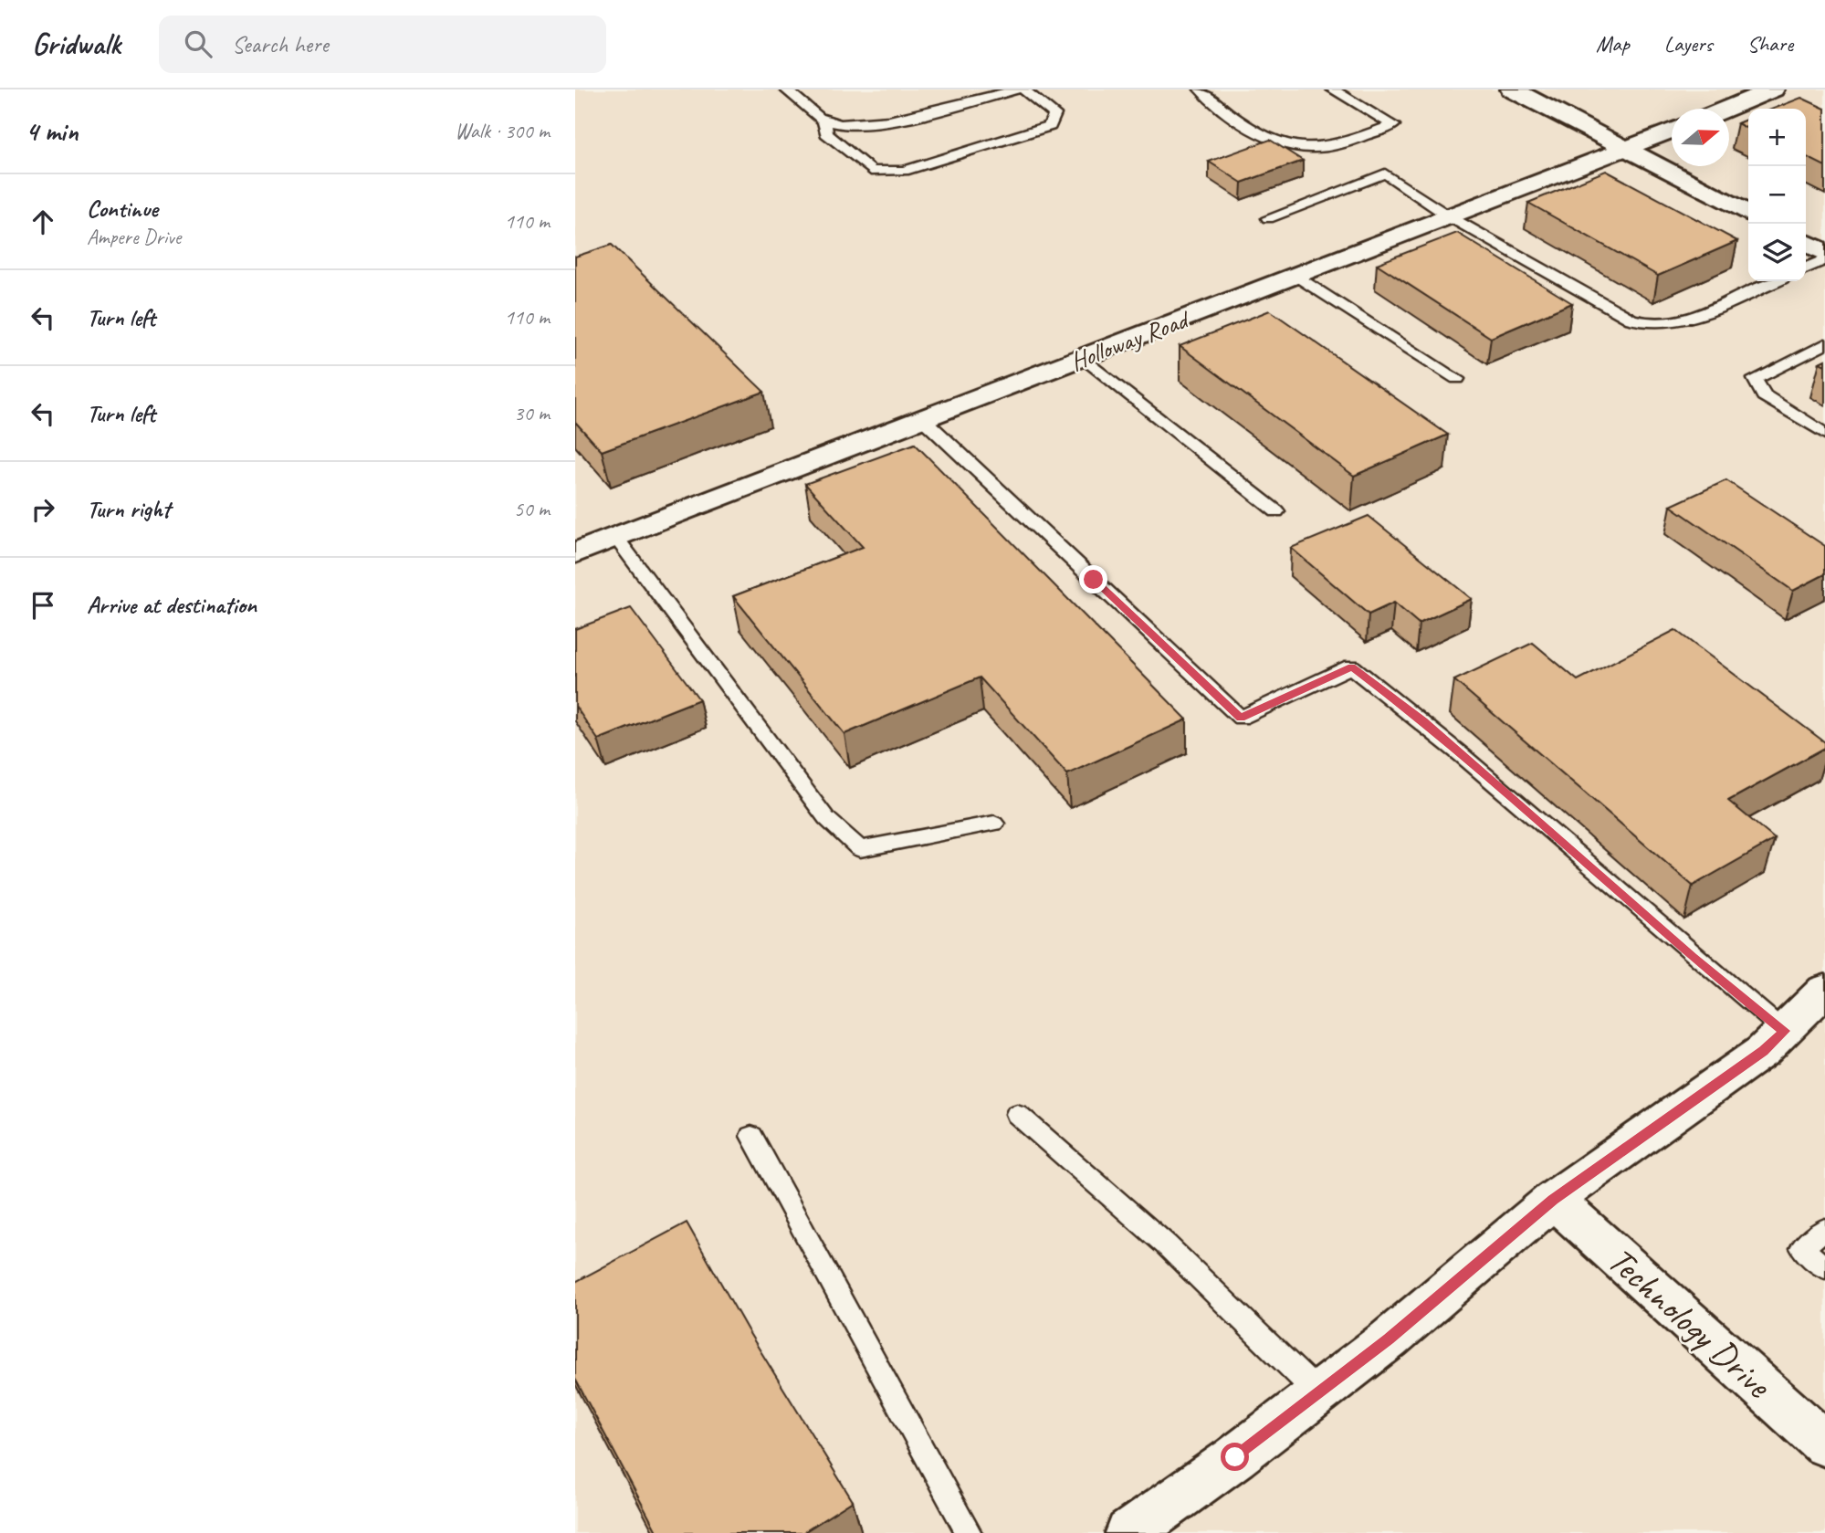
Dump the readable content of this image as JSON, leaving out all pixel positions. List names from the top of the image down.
{
  "streets": {
    "street": ["Holloway Road", "Technology Drive"]
  },
  "north": "right",
  "page": {
    "header": "Gridwalk",
    "search": "Search here",
    "nav": ["Map", "Layers", "Share"],
    "heading": ["4 min", "Walk · 300 m"],
    "map_buttons": ["+", "−"],
    "list": [
      ["Continue", "Ampere Drive", "110 m"],
      ["Turn left", "110 m"],
      ["Turn left", "30 m"],
      ["Turn right", "50 m"],
      "Arrive at destination"
    ]
  }
}
